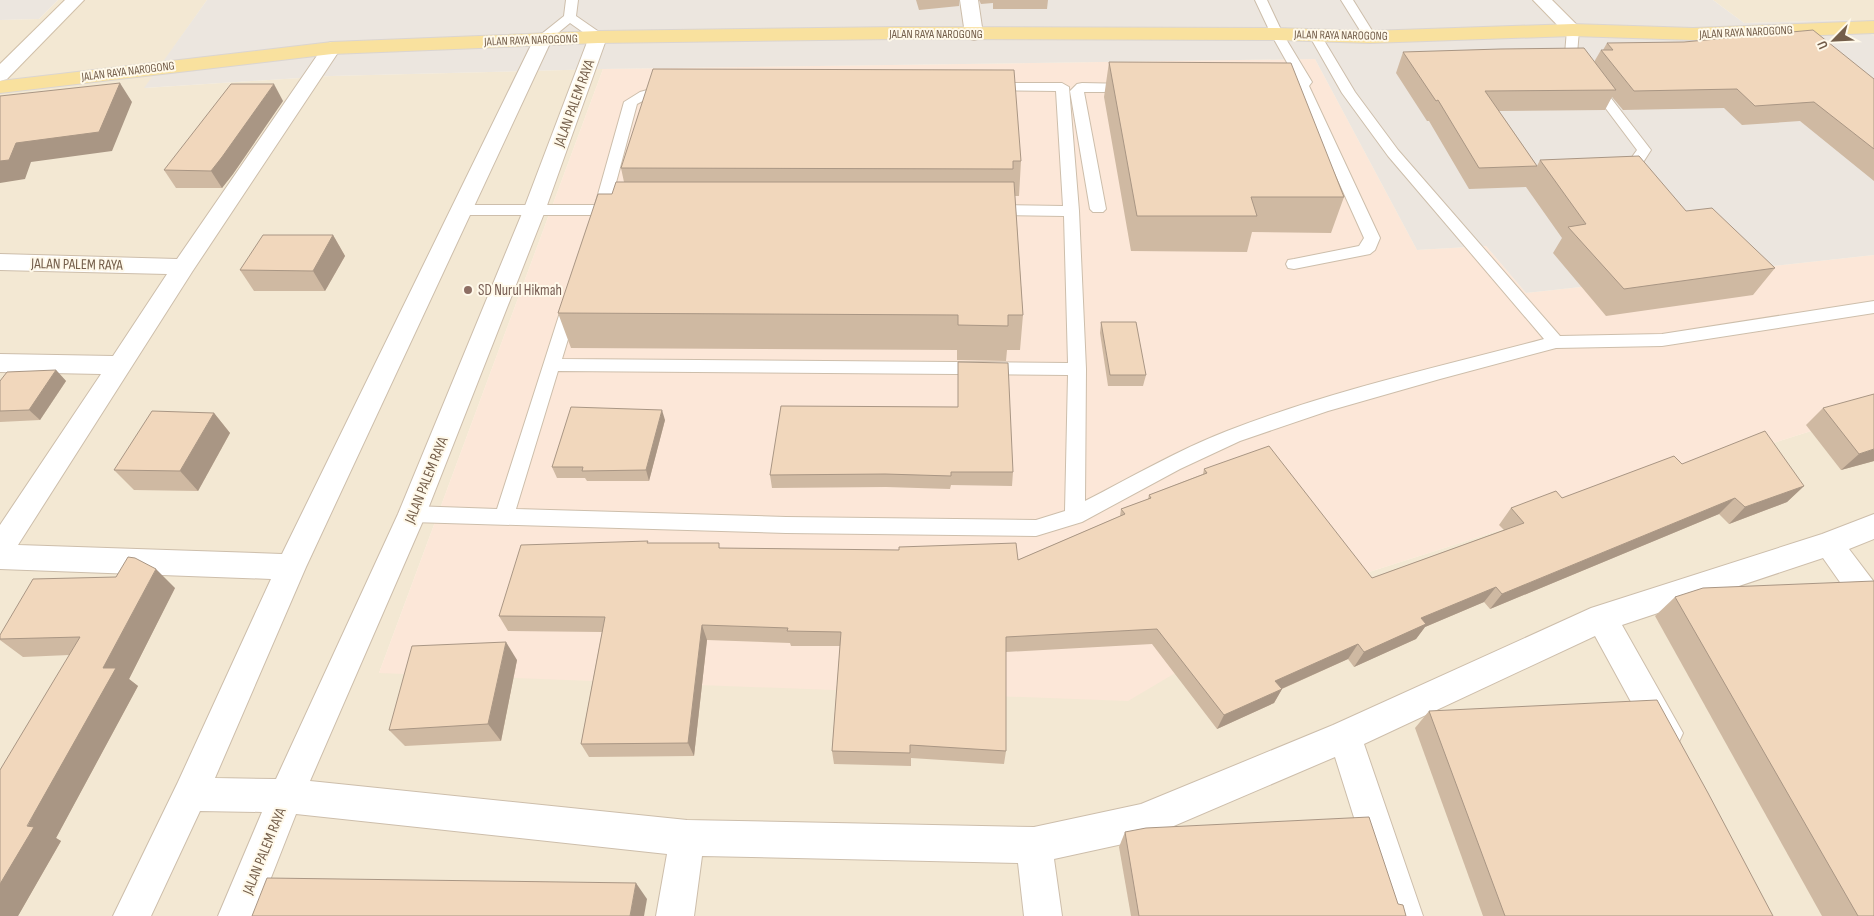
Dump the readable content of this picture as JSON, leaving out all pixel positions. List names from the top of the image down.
{
  "streets": {
    "main road": ["JALAN RAYA NAROGONG"],
    "street": ["JALAN PALEM RAYA"]
  },
  "crossings": [
    ["JALAN RAYA NAROGONG", "JALAN PALEM RAYA"]
  ],
  "places": ["SD Nurul Hikmah"],
  "north": "bottom left"
}
